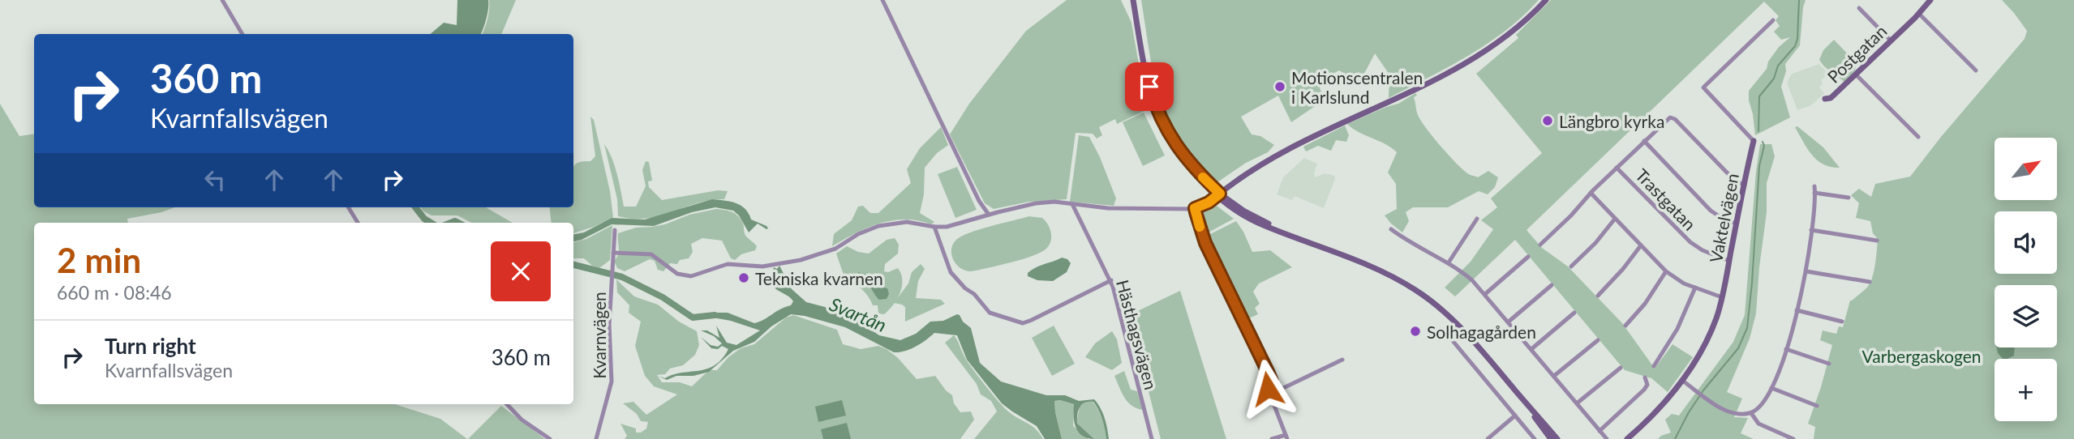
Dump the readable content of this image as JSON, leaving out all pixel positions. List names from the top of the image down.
{
  "streets": {
    "street": [
      "Postgatan",
      "Trastgatan",
      "Vaktelvägen",
      "Hästhagsvägen",
      "Kvarnvägen"
    ]
  },
  "crossings": [
    ["Trastgatan", "Vaktelvägen"]
  ],
  "water": ["Svartån"],
  "parks": ["Varbergaskogen"],
  "places": [
    "Motionscentralen i Karlslund",
    "Längbro kyrka",
    "Tekniska kvarnen",
    "Solhagagården"
  ],
  "north": "top right",
  "page": {
    "turn": ["360 m", "Kvarnfallsvägen"],
    "map_buttons": "+",
    "heading": ["2 min", "660 m · 08:46"],
    "list": [
      {
        "name": "Turn right",
        "note": "Kvarnfallsvägen",
        "value": "360 m"
      }
    ]
  }
}
